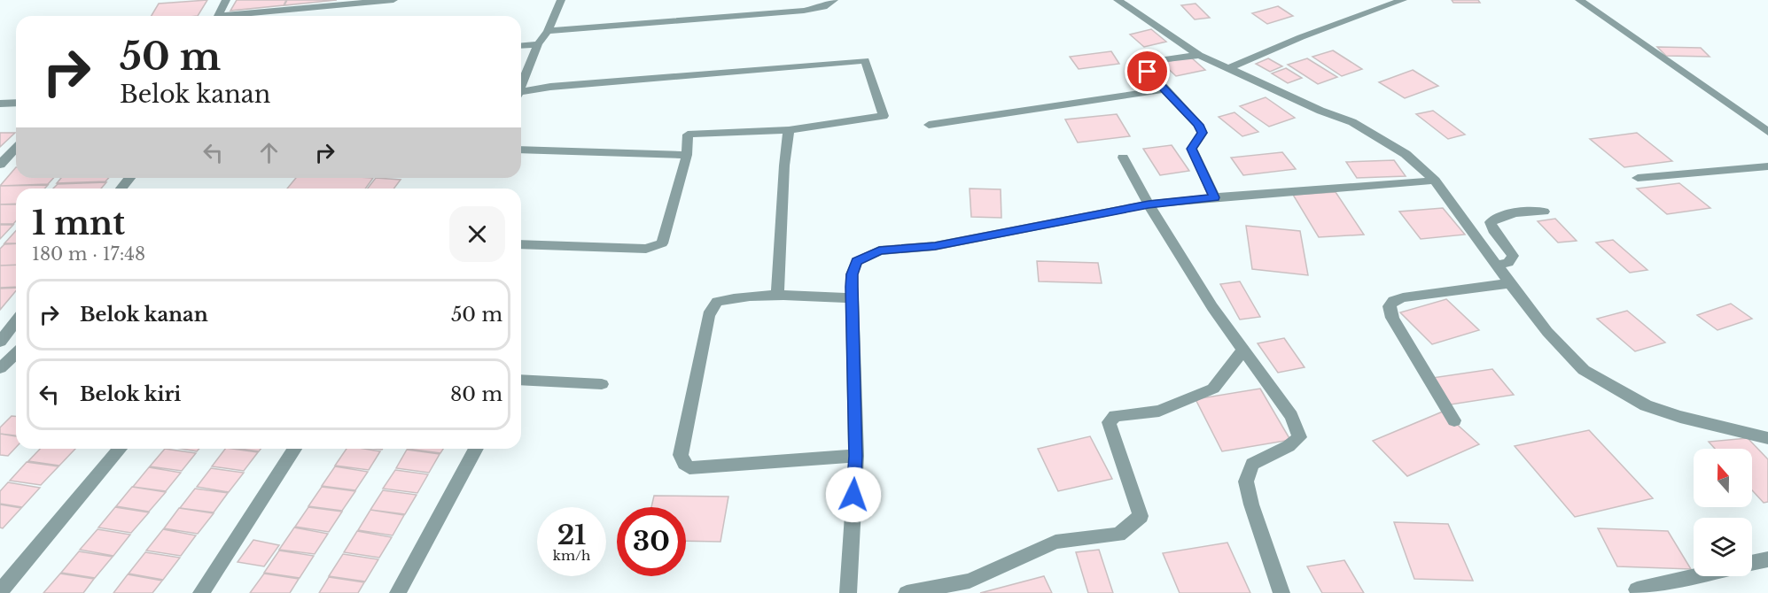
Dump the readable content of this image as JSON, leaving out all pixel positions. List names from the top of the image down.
{
  "north": "top",
  "page": {
    "turn": ["50 m", "Belok kanan"],
    "heading": ["1 mnt", "180 m · 17:48"],
    "list": [
      {
        "name": "Belok kanan",
        "value": "50 m"
      },
      {
        "name": "Belok kiri",
        "value": "80 m"
      }
    ],
    "speed": "21 km/h",
    "limit": "30"
  }
}
